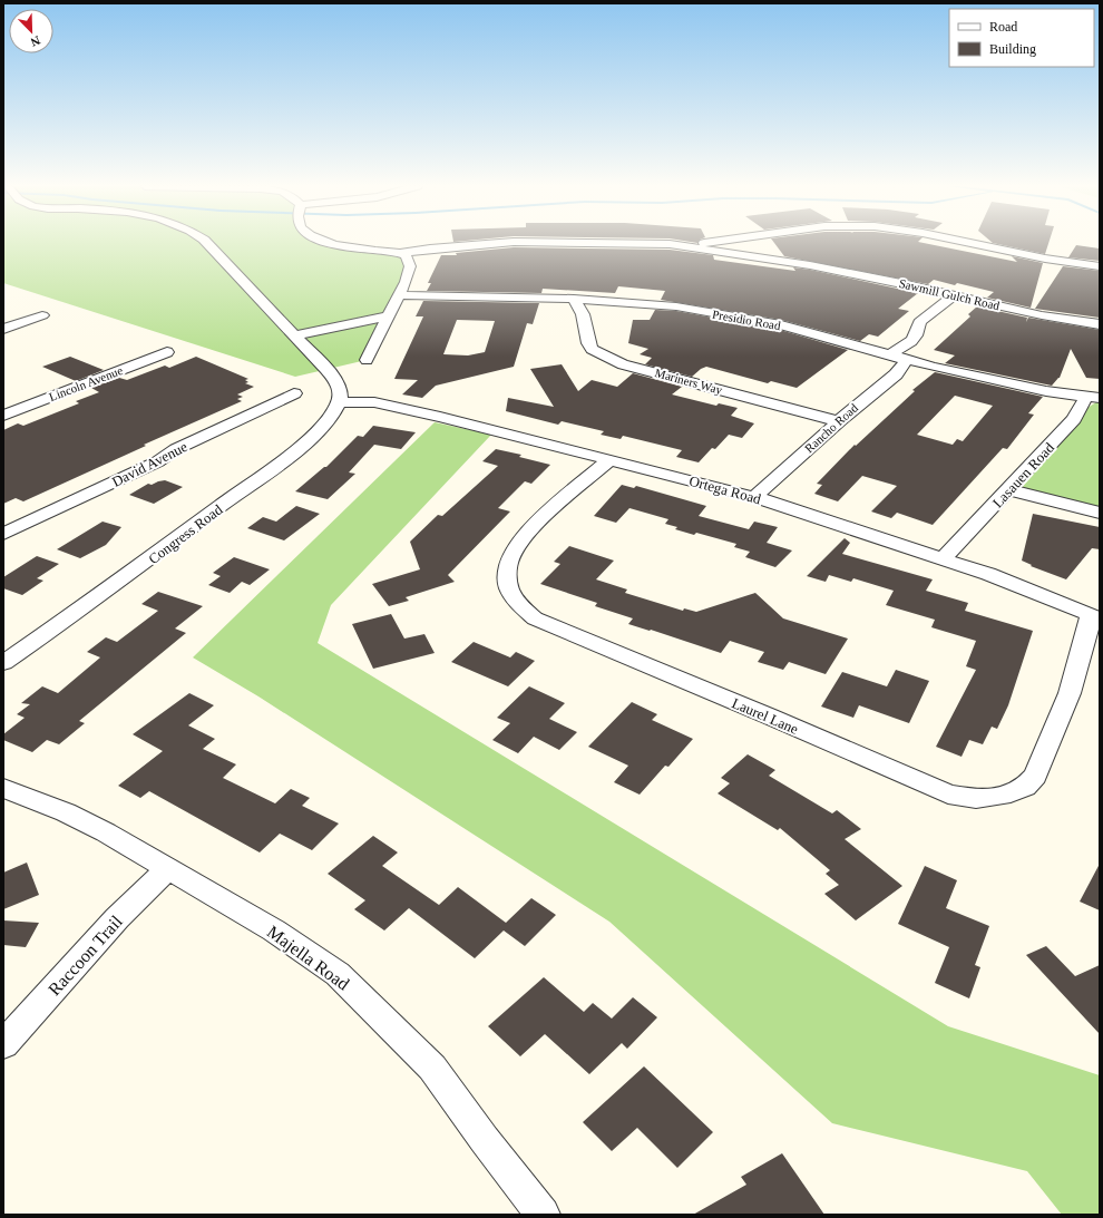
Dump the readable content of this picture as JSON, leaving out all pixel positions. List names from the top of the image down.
{
  "streets": {
    "street": [
      "Sawmill Gulch Road",
      "Presidio Road",
      "Mariners Way",
      "Lincoln Avenue",
      "Rancho Road",
      "David Avenue",
      "Lasauen Road",
      "Ortega Road",
      "Congress Road",
      "Laurel Lane",
      "Raccoon Trail",
      "Majella Road"
    ]
  },
  "crossings": [
    ["Presidio Road", "Mariners Way"],
    ["Presidio Road", "Rancho Road"],
    ["Presidio Road", "Lasauen Road"],
    ["Mariners Way", "Rancho Road"],
    ["Rancho Road", "Ortega Road"],
    ["Lasauen Road", "Ortega Road"],
    ["Ortega Road", "Congress Road"],
    ["Ortega Road", "Laurel Lane"],
    ["Raccoon Trail", "Majella Road"]
  ],
  "legend": ["Road", "Building"],
  "north": "bottom right"
}
